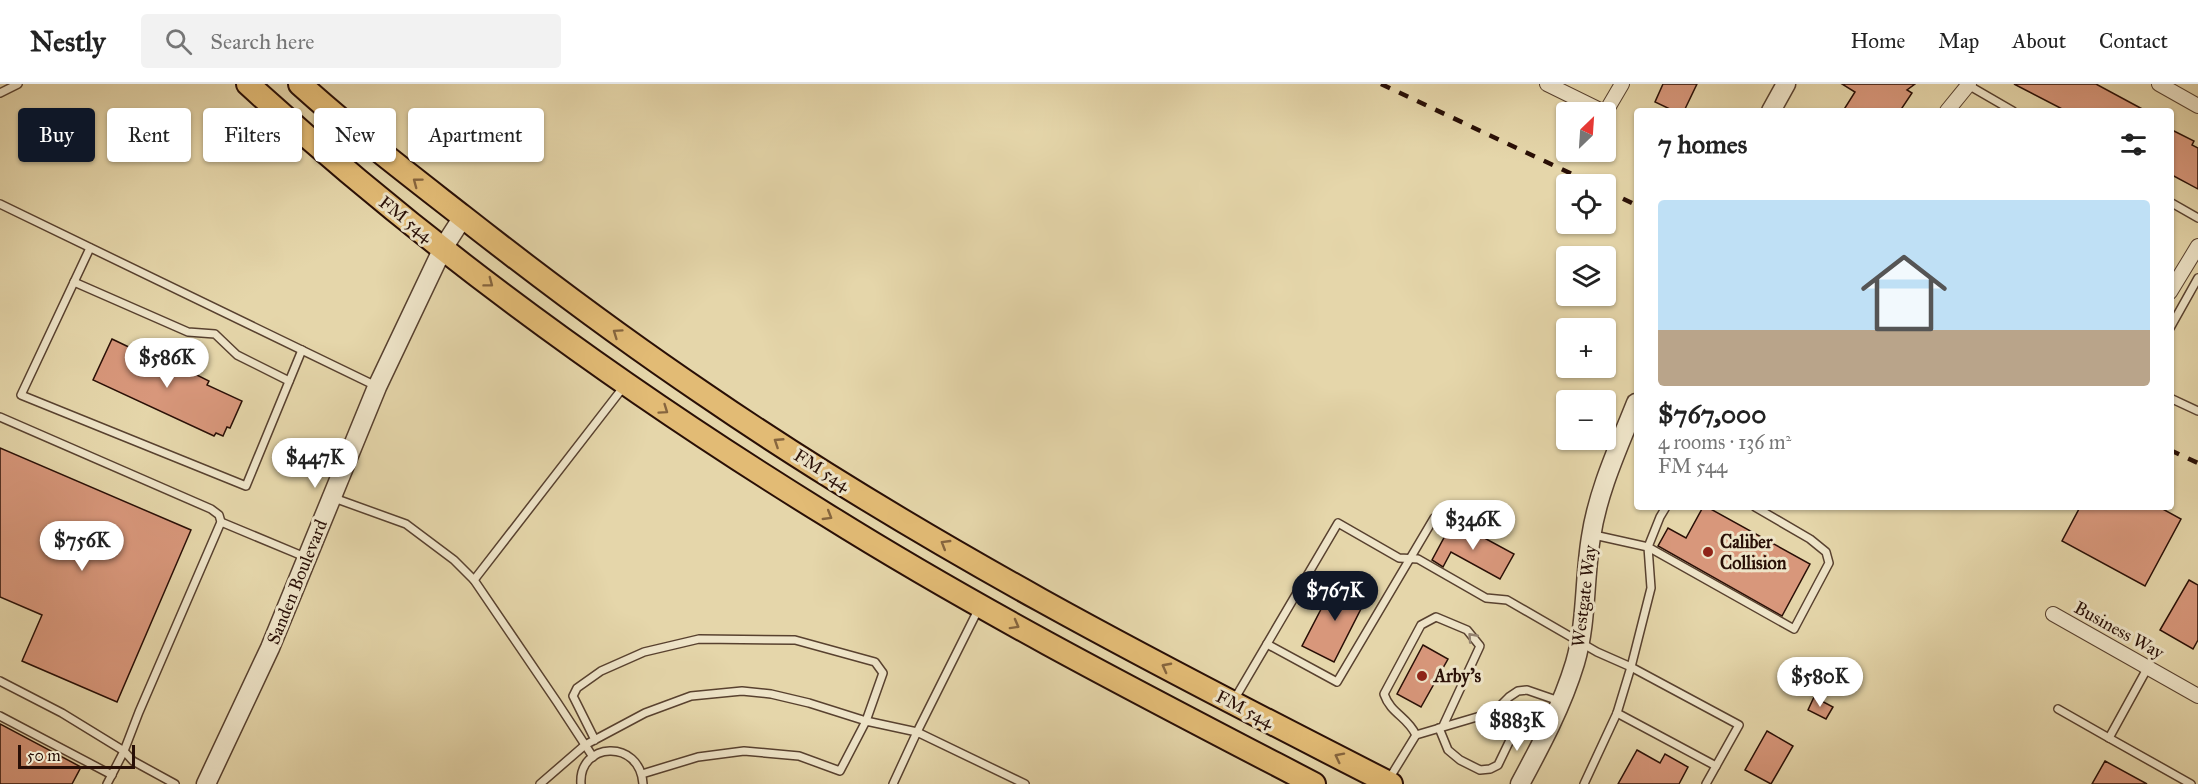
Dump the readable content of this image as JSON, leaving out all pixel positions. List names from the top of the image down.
{
  "streets": {
    "main road": ["FM 544"],
    "street": ["Sanden Boulevard", "Westgate Way", "Business Way"]
  },
  "crossings": [
    ["FM 544", "Sanden Boulevard"]
  ],
  "places": ["Caliber Collision", "Arby's"],
  "scale_bar": "50 m",
  "north": "top right",
  "page": {
    "header": "Nestly",
    "search": "Search here",
    "nav": [
      "Home",
      "Map",
      "About",
      "Contact"
    ],
    "map_buttons": ["+", "−"],
    "chip": [
      "Buy",
      "Rent",
      "Filters",
      "New",
      "Apartment"
    ],
    "heading": "7 homes",
    "list": [
      {
        "name": "$767,000",
        "note": "4 rooms · 136 m² · FM 544"
      }
    ],
    "price": [
      "$586K",
      "$447K",
      "$346K",
      "$756K",
      "$767K",
      "$580K",
      "$883K"
    ],
    "scale": "50 m"
  }
}
